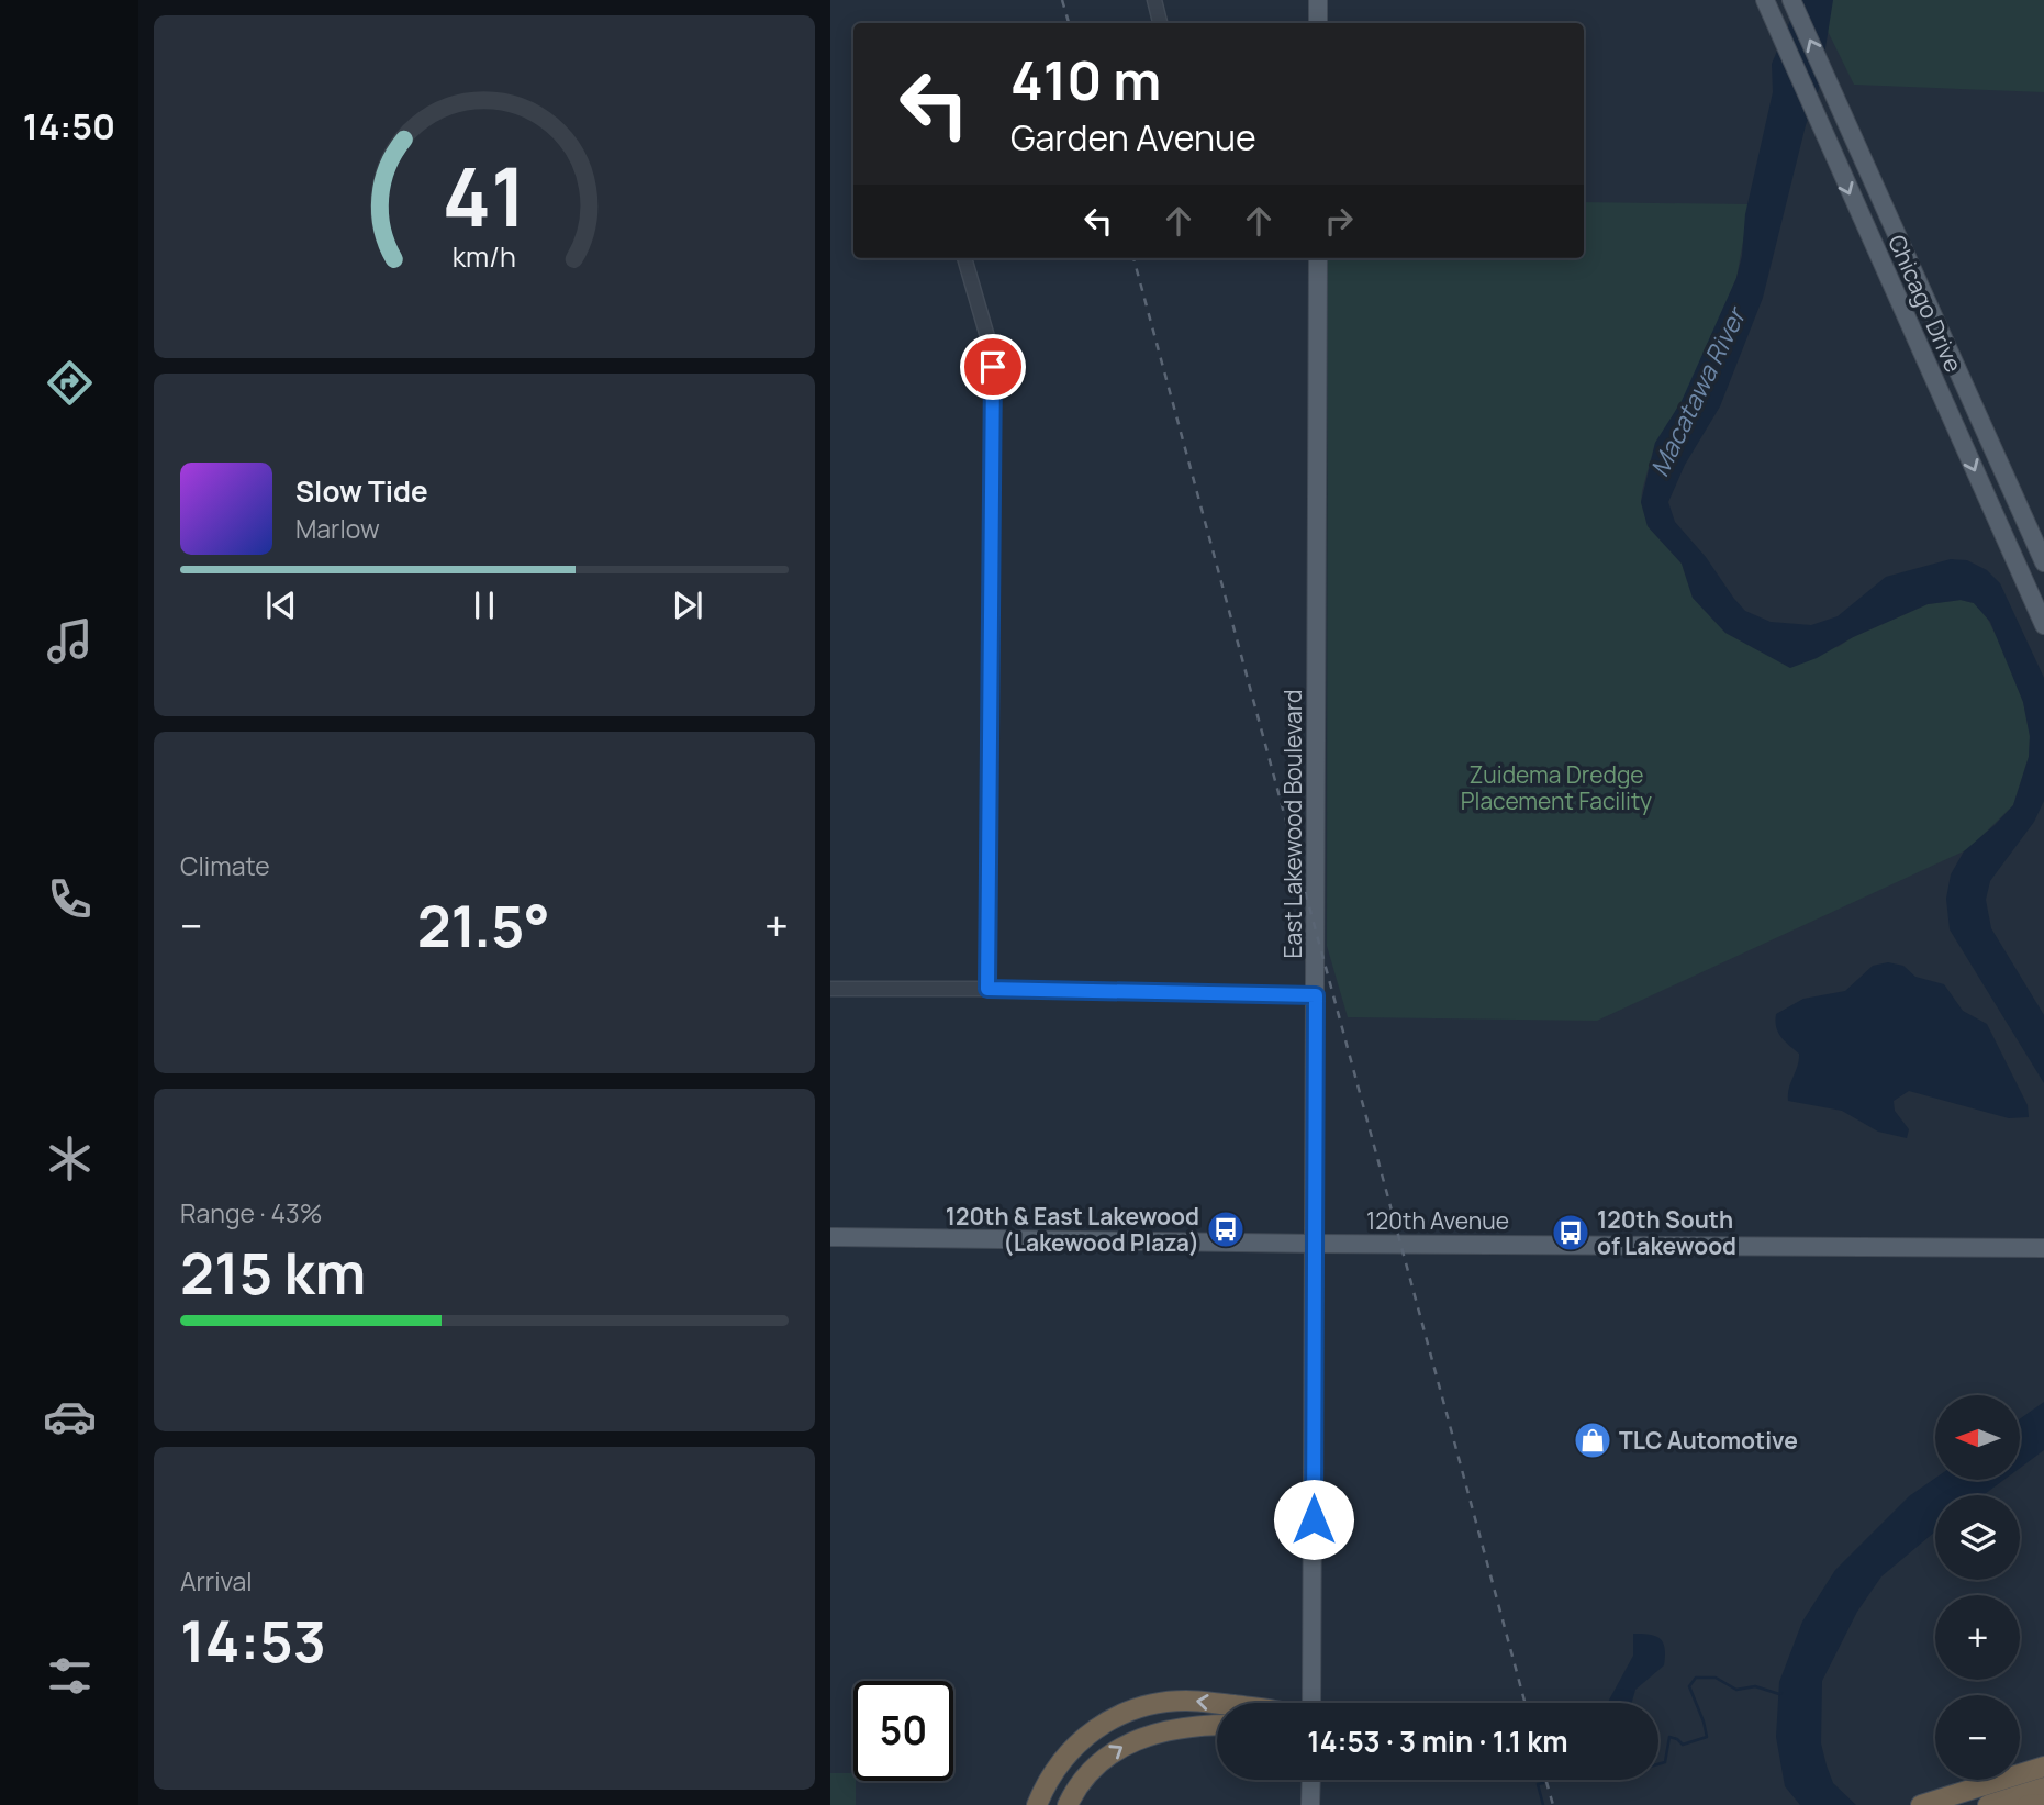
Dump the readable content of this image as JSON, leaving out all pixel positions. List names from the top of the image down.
{
  "streets": {
    "main road": ["Chicago Drive", "East Lakewood Boulevard", "120th Avenue"]
  },
  "crossings": [
    ["East Lakewood Boulevard", "120th Avenue"]
  ],
  "water": ["Macatawa River"],
  "parks": ["Zuidema Dredge Placement Facility"],
  "places": {
    "bus stop": ["120th & East Lakewood (Lakewood Plaza)", "120th South of Lakewood"],
    "shop": ["TLC Automotive"]
  },
  "north": "left",
  "page": {
    "tabs": "14:50",
    "turn": ["410 m", "Garden Avenue"],
    "song": ["Slow Tide", "Marlow"],
    "tile": [
      "Climate",
      ["Range · 43%", "215 km"],
      ["Arrival", "14:53"]
    ],
    "heat": ["−", "21.5°", "+"],
    "map_buttons": ["+", "−"],
    "limit": "50",
    "trip": "14:53 · 3 min · 1.1 km",
    "gauge": ["41", "km/h"]
  }
}
